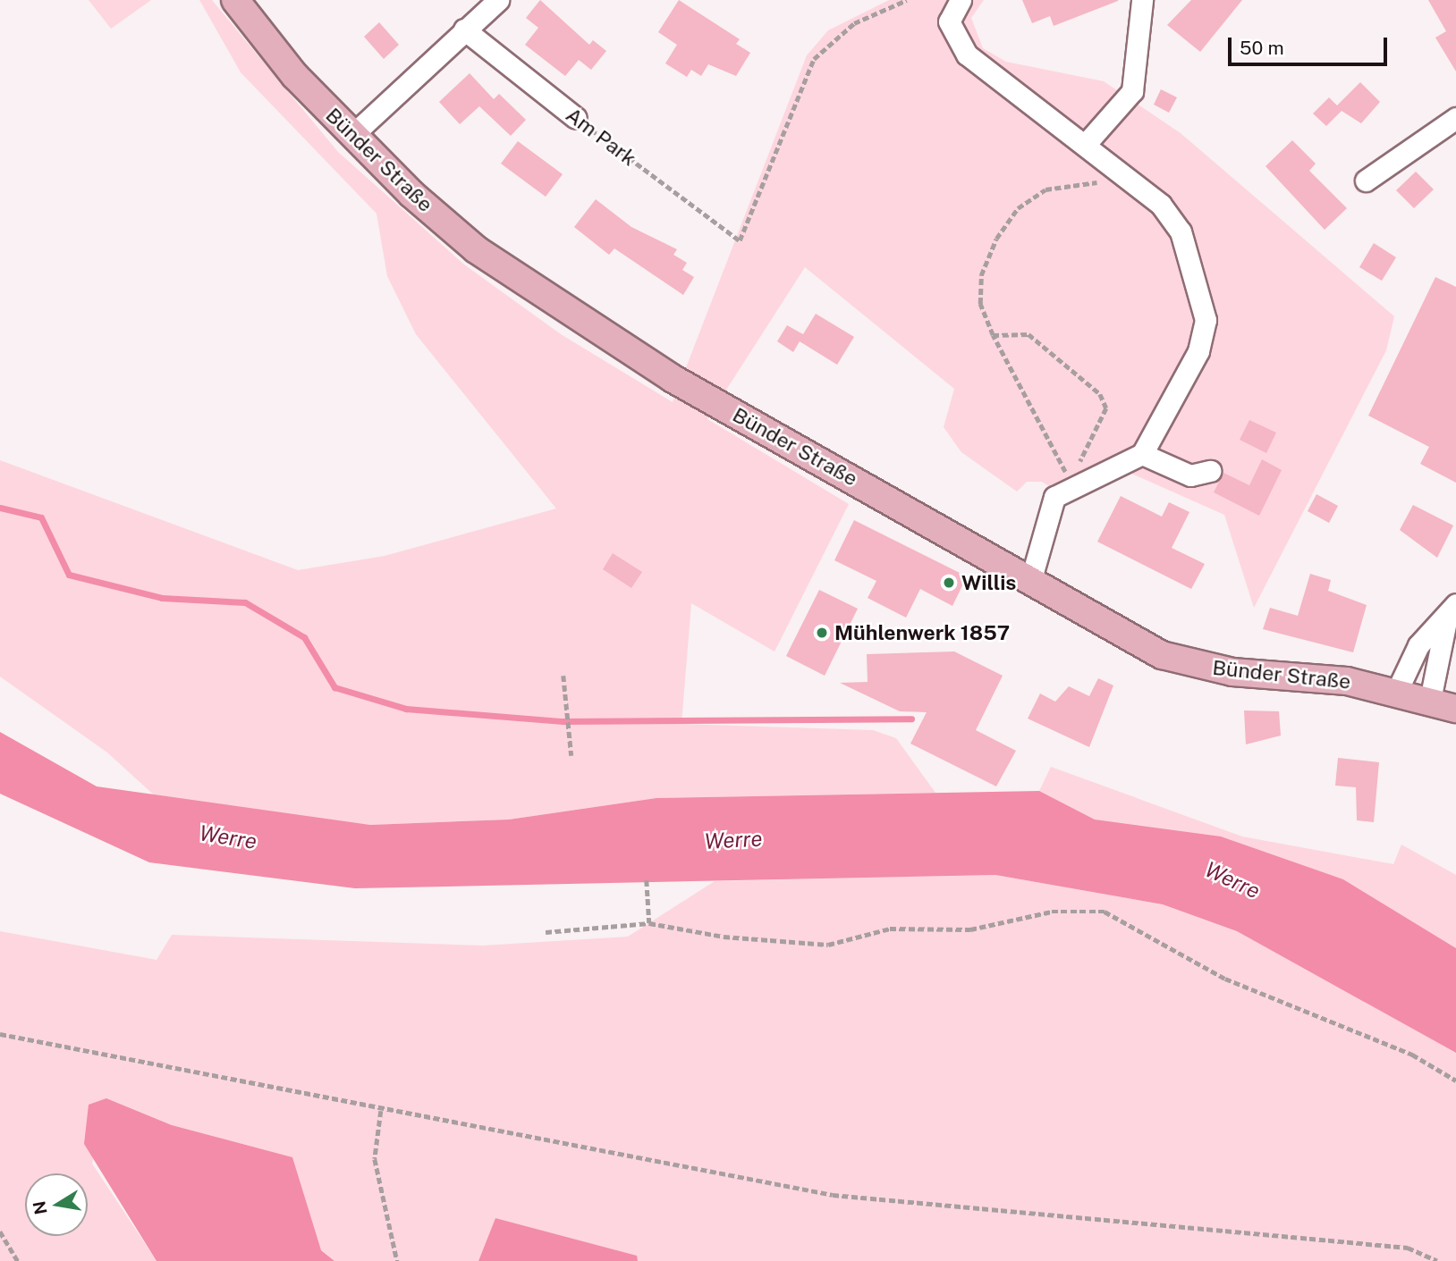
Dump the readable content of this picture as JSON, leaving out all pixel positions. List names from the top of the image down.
{
  "streets": {
    "main road": ["Bünder Straße"],
    "street": ["Am Park"]
  },
  "water": ["Werre"],
  "places": ["Willis", "Mühlenwerk 1857"],
  "scale_bar": "50 m",
  "north": "left"
}
